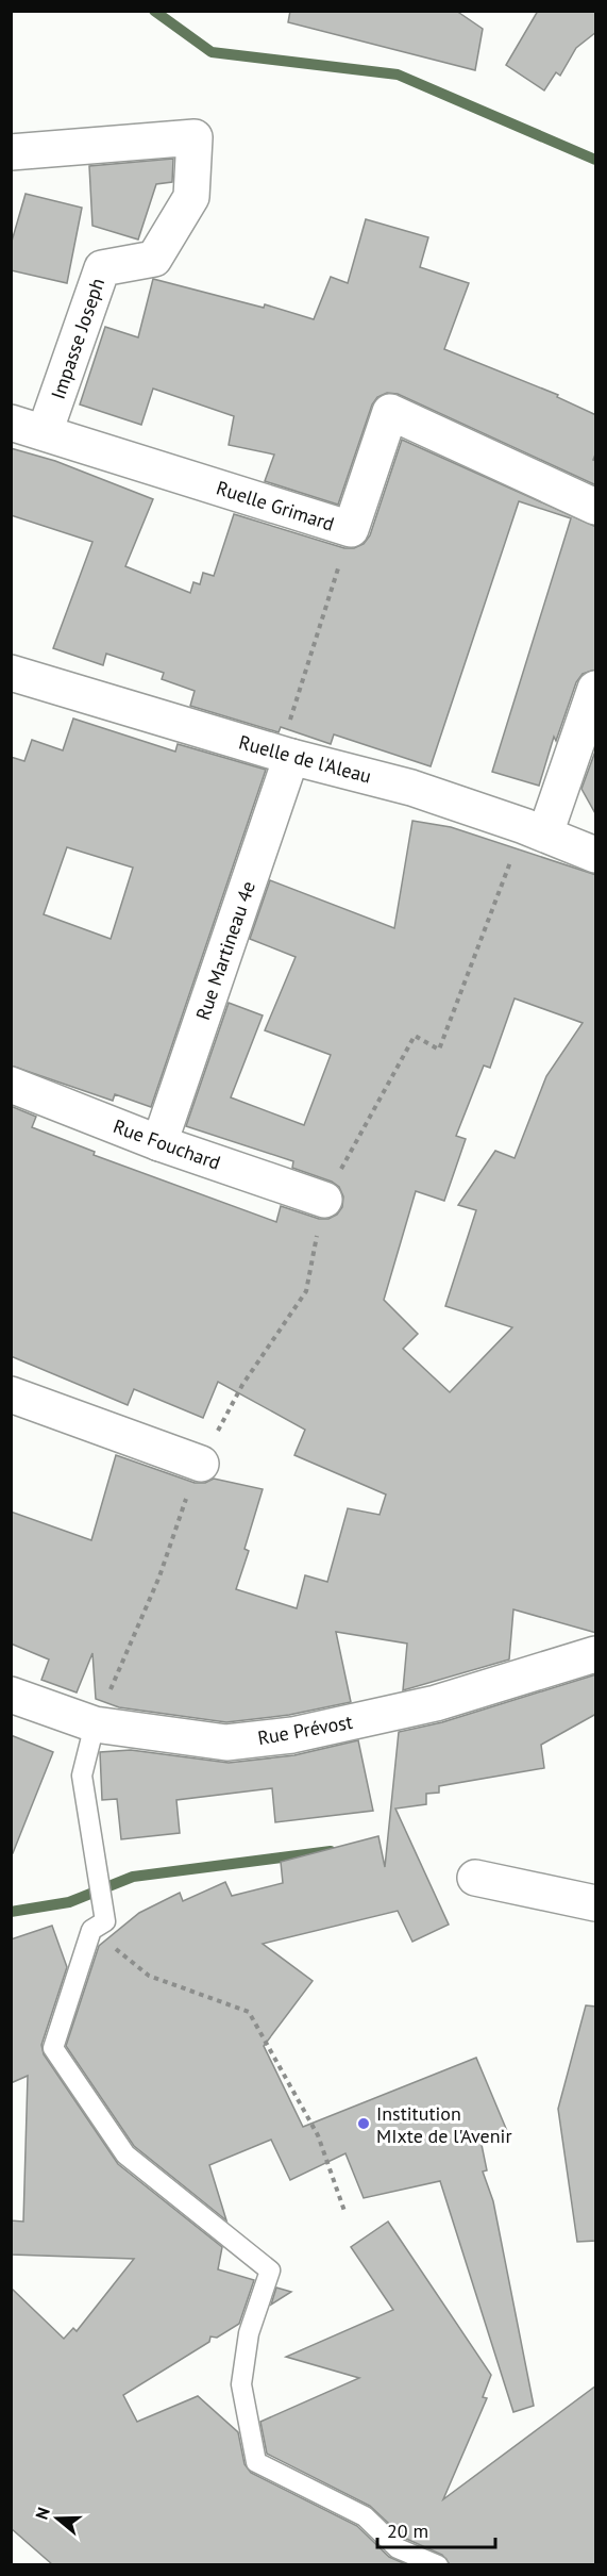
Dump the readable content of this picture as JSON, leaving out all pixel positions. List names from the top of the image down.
{
  "streets": {
    "street": [
      "Impasse Joseph",
      "Ruelle Grimard",
      "Ruelle de l'Aleau",
      "Rue Martineau 4e",
      "Rue Fouchard",
      "Rue Prévost"
    ]
  },
  "crossings": [
    ["Impasse Joseph", "Ruelle Grimard"],
    ["Ruelle de l'Aleau", "Rue Martineau 4e"],
    ["Rue Martineau 4e", "Rue Fouchard"]
  ],
  "places": ["Institution MIxte de l'Avenir"],
  "scale_bar": "20 m",
  "north": "left"
}
